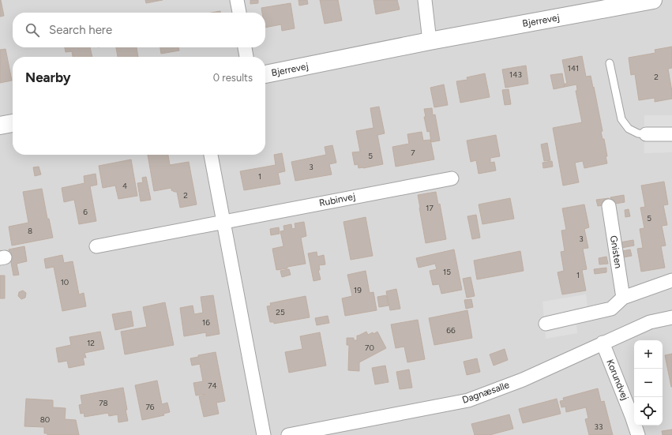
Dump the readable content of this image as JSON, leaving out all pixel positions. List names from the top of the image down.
{
  "streets": {
    "street": [
      "Bjerrevej",
      "Rubinvej",
      "Gnisten",
      "Korundvej",
      "Dagnæsalle"
    ]
  },
  "crossings": [
    ["Korundvej", "Dagnæsalle"]
  ],
  "house_numbers": [
    "141",
    "143",
    "2",
    "7",
    "5",
    "3",
    "1",
    "4",
    "2",
    "17",
    "6",
    "5",
    "8",
    "3",
    "15",
    "1",
    "10",
    "19",
    "25",
    "16",
    "66",
    "12",
    "70",
    "74",
    "78",
    "76",
    "80",
    "33"
  ],
  "page": {
    "search": "Search here",
    "heading": ["Nearby", "0 results"],
    "map_buttons": ["+", "−"]
  }
}
